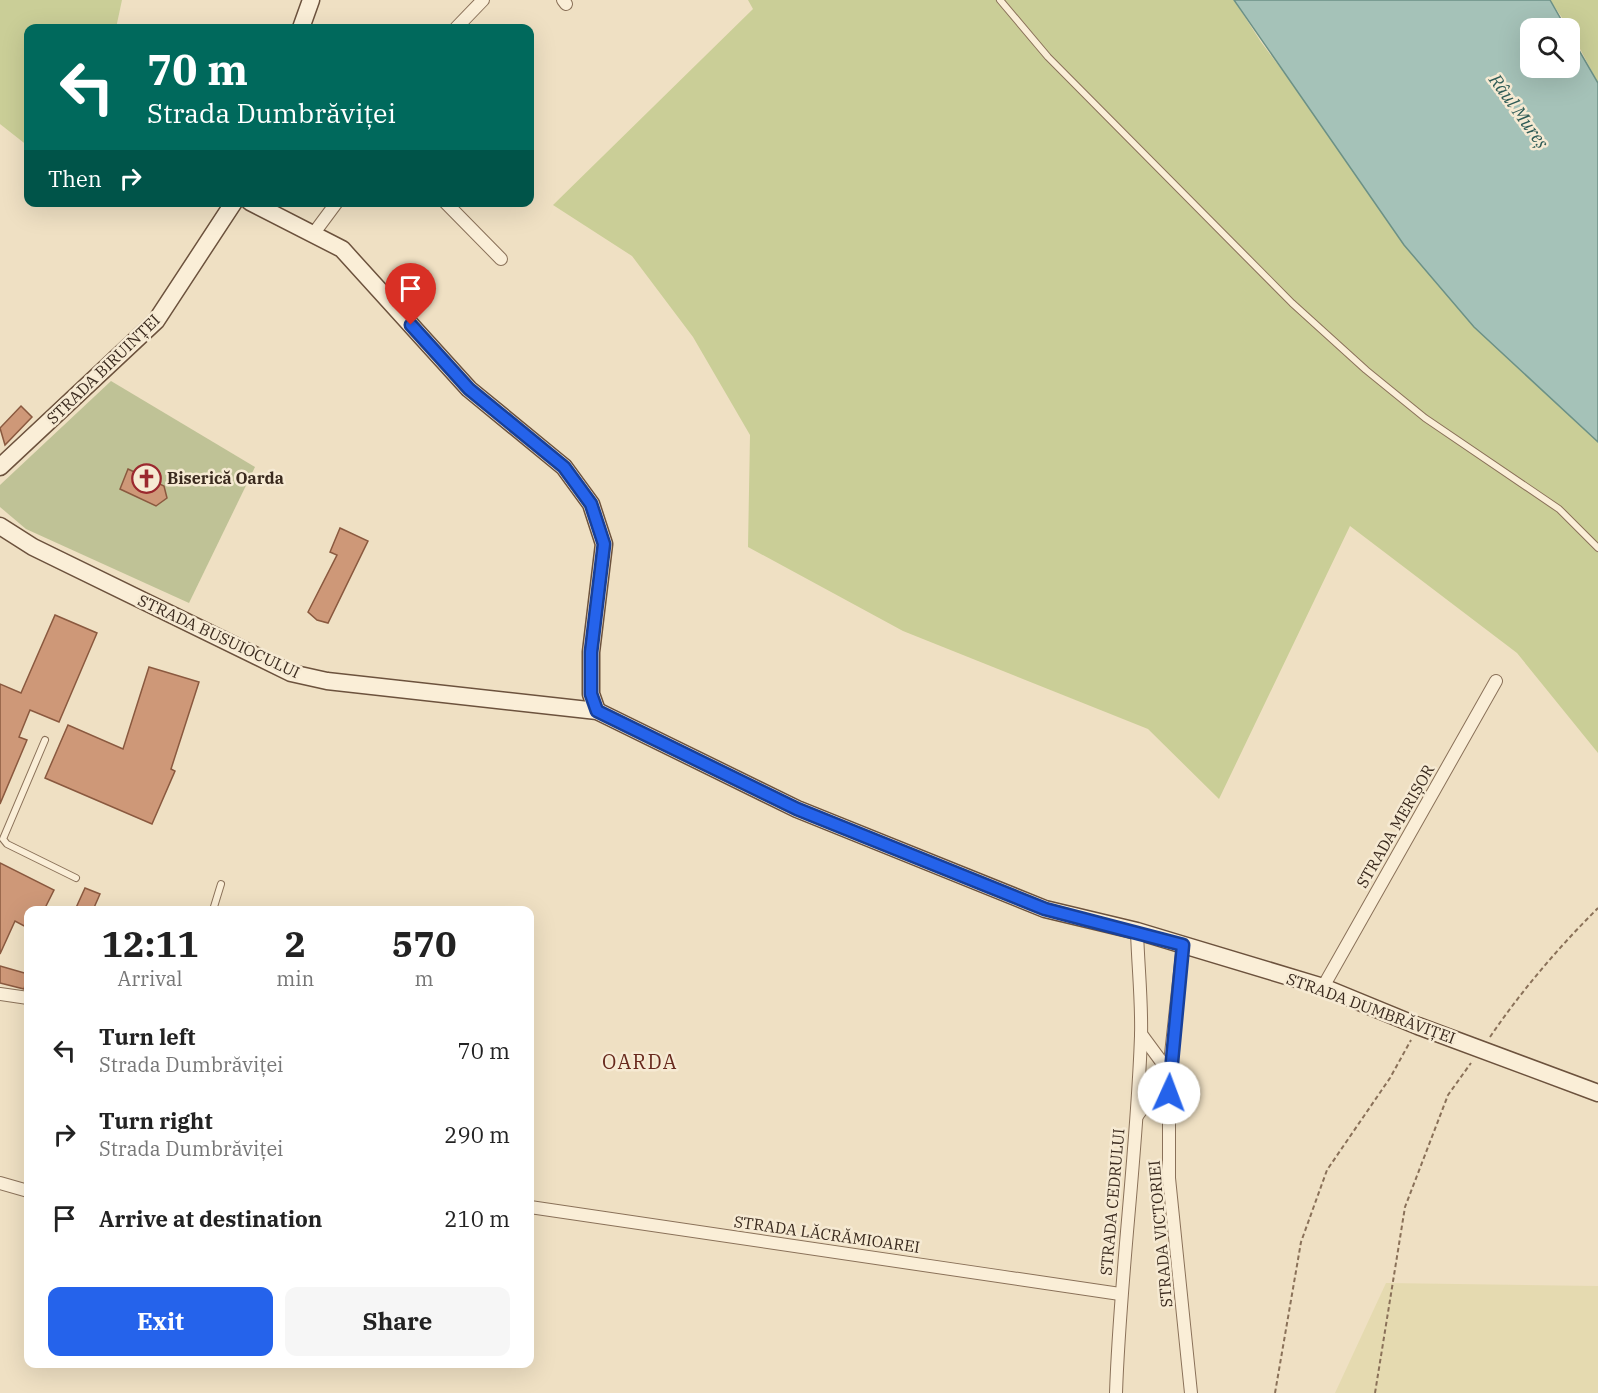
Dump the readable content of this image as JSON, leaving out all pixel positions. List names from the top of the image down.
{
  "streets": {
    "main road": ["STRADA BIRUINȚEI", "STRADA BUSUIOCULUI", "STRADA DUMBRĂVIȚEI"],
    "street": [
      "STRADA MERIȘOR",
      "STRADA CEDRULUI",
      "STRADA LĂCRĂMIOAREI",
      "STRADA VICTORIEI"
    ]
  },
  "crossings": [
    ["STRADA BUSUIOCULUI", "STRADA DUMBRĂVIȚEI"],
    ["STRADA MERIȘOR", "STRADA DUMBRĂVIȚEI"],
    ["STRADA DUMBRĂVIȚEI", "STRADA VICTORIEI"],
    ["STRADA CEDRULUI", "STRADA LĂCRĂMIOAREI"],
    ["STRADA CEDRULUI", "STRADA VICTORIEI"]
  ],
  "districts": ["OARDA"],
  "water": ["Râul Mureș"],
  "places": {
    "church": ["Biserică Oarda"]
  },
  "page": {
    "turn": ["70 m", "Strada Dumbrăviței"],
    "then": "Then",
    "eta": [
      "12:11",
      "Arrival",
      "2",
      "min",
      "570",
      "m"
    ],
    "list": [
      {
        "name": "Turn left",
        "note": "Strada Dumbrăviței",
        "value": "70 m"
      },
      {
        "name": "Turn right",
        "note": "Strada Dumbrăviței",
        "value": "290 m"
      },
      {
        "name": "Arrive at destination",
        "value": "210 m"
      }
    ],
    "buttons": ["Exit", "Share"]
  }
}
